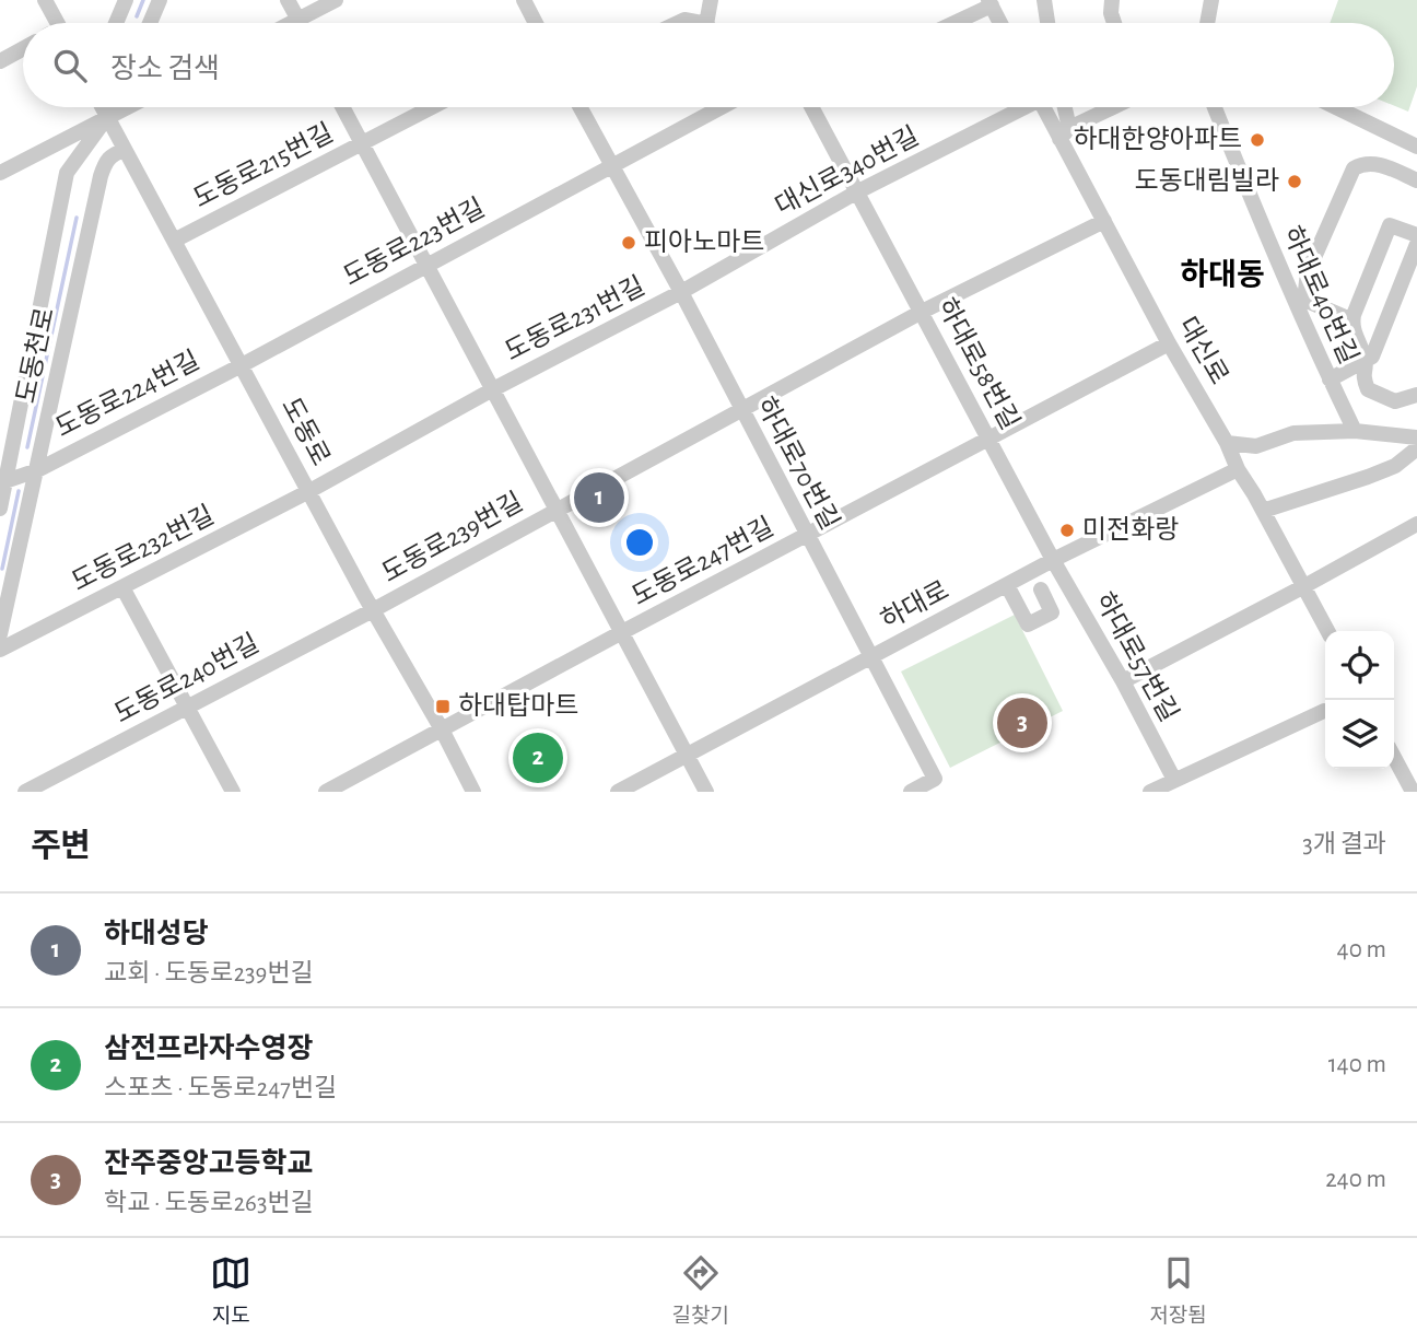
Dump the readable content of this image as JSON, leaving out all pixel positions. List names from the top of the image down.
{
  "streets": {
    "street": [
      "도동로215번길",
      "대신로340번길",
      "도동로223번길",
      "하대로40번길",
      "도동로231번길",
      "대신로",
      "도동천로",
      "하대로58번길",
      "도동로224번길",
      "도동로",
      "하대로70번길",
      "도동로239번길",
      "도동로232번길",
      "도동로247번길",
      "하대로",
      "하대로57번길",
      "도동로240번길"
    ]
  },
  "crossings": [
    ["도동로215번길", "도동로"],
    ["대신로340번길", "도동로231번길"],
    ["대신로340번길", "하대로58번길"],
    ["대신로340번길", "하대로70번길"],
    ["도동로223번길", "도동로224번길"],
    ["도동로223번길", "도동로"],
    ["도동로223번길", "하대로70번길"],
    ["도동로231번길", "도동로"],
    ["도동로231번길", "하대로70번길"],
    ["도동로231번길", "도동로239번길"],
    ["도동로231번길", "도동로232번길"],
    ["대신로", "도동로239번길"],
    ["대신로", "도동로247번길"],
    ["대신로", "하대로"],
    ["도동천로", "도동로224번길"],
    ["도동천로", "도동로"],
    ["하대로58번길", "도동로239번길"],
    ["하대로58번길", "도동로247번길"],
    ["하대로58번길", "하대로"],
    ["하대로58번길", "하대로57번길"],
    ["도동로224번길", "도동로"],
    ["도동로", "도동로239번길"],
    ["도동로", "도동로232번길"],
    ["도동로", "도동로247번길"],
    ["도동로", "도동로240번길"],
    ["하대로70번길", "도동로239번길"],
    ["하대로70번길", "도동로247번길"],
    ["하대로70번길", "하대로"],
    ["도동로239번길", "도동로247번길"],
    ["도동로239번길", "도동로240번길"],
    ["도동로247번길", "하대로"],
    ["하대로", "하대로57번길"]
  ],
  "districts": ["하대동"],
  "places": {
    "other": [
      "하대한양아파트",
      "도동대림빌라",
      "피아노마트",
      "미전화랑"
    ],
    "transit": ["하대탑마트"]
  },
  "page": {
    "search": "장소 검색",
    "pins": ["1", "3", "2"],
    "heading": ["주변", "3개 결과"],
    "list": [
      {
        "mark": "1",
        "name": "하대성당",
        "note": "교회 · 도동로239번길",
        "value": "40 m"
      },
      {
        "mark": "2",
        "name": "삼전프라자수영장",
        "note": "스포츠 · 도동로247번길",
        "value": "140 m"
      },
      {
        "mark": "3",
        "name": "잔주중앙고등학교",
        "note": "학교 · 도동로263번길",
        "value": "240 m"
      }
    ],
    "nav": ["지도", "길찾기", "저장됨"]
  }
}
